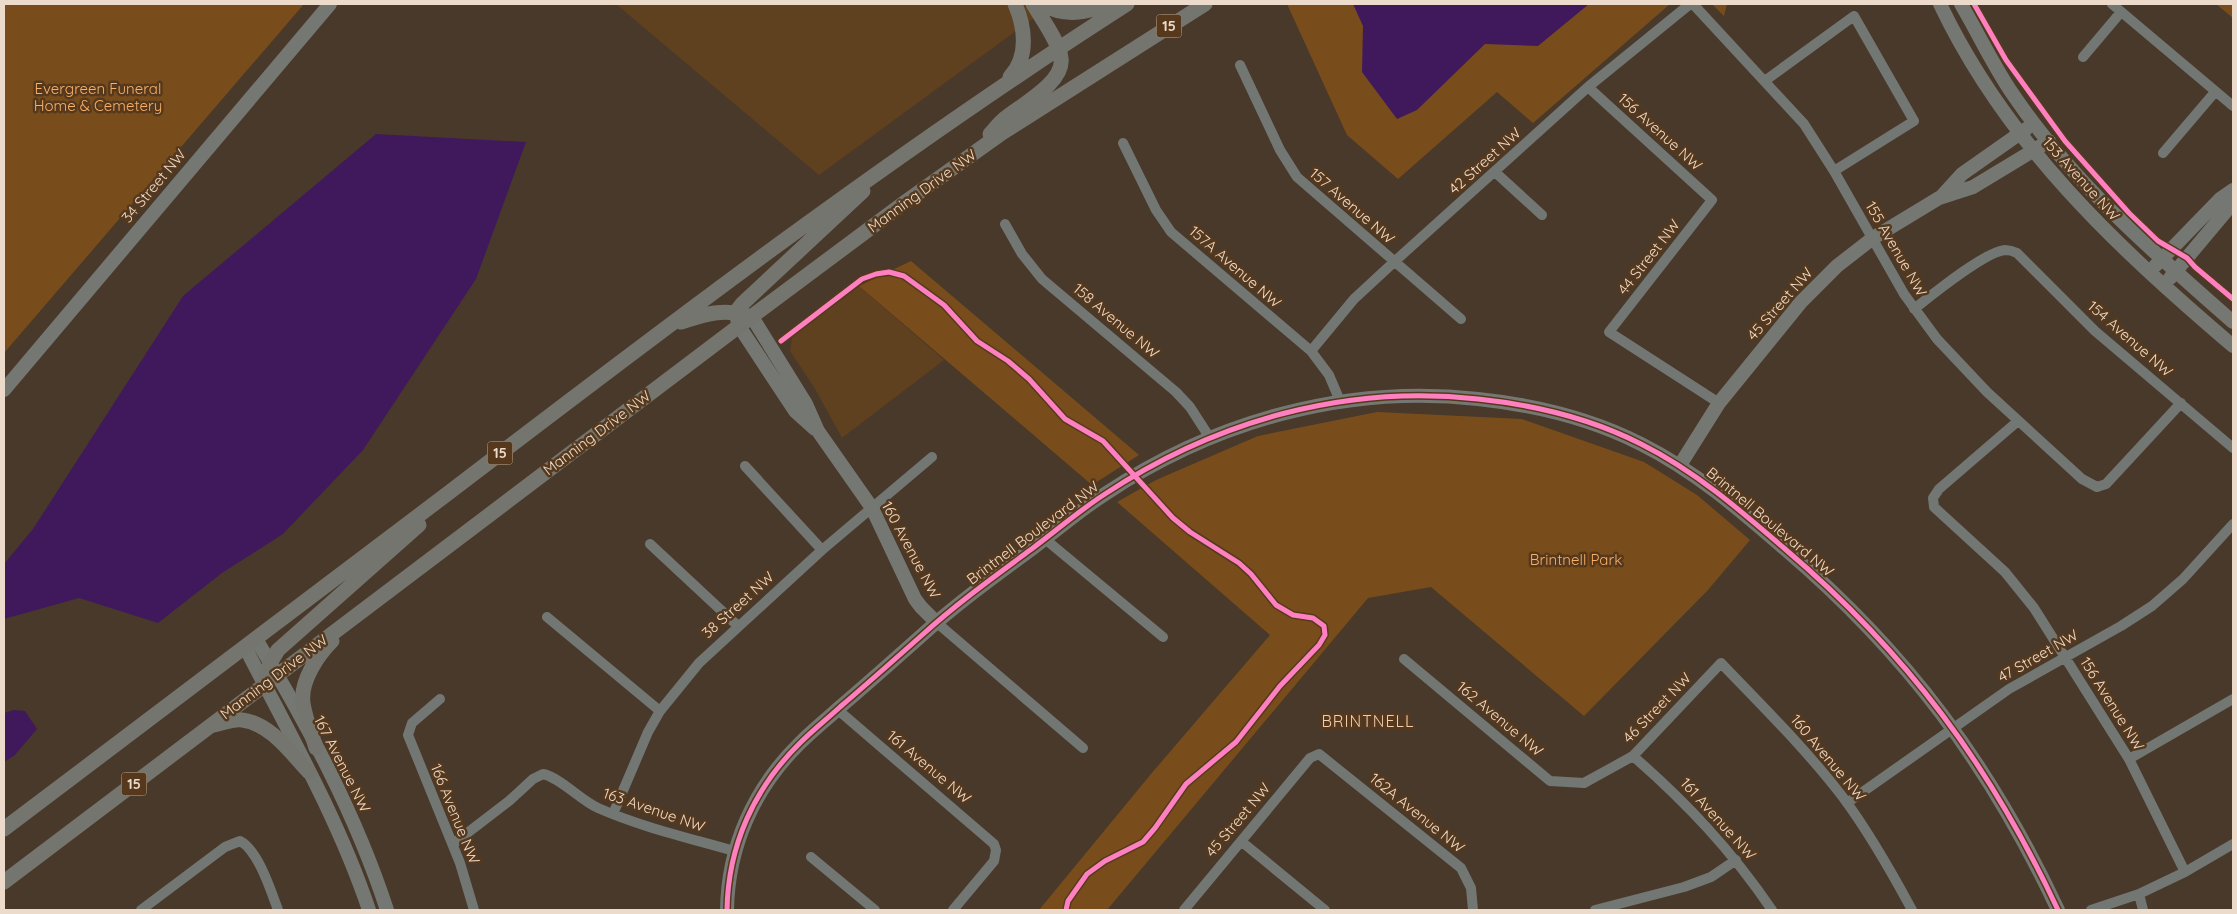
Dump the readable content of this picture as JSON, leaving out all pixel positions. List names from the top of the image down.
{
  "streets": {
    "main road": ["15", "Manning Drive NW"],
    "street": [
      "156 Avenue NW",
      "42 Street NW",
      "153 Avenue NW",
      "34 Street NW",
      "157 Avenue NW",
      "155 Avenue NW",
      "44 Street NW",
      "157A Avenue NW",
      "45 Street NW",
      "158 Avenue NW",
      "154 Avenue NW",
      "Brintnell Boulevard NW",
      "160 Avenue NW",
      "38 Street NW",
      "47 Street NW",
      "46 Street NW",
      "162 Avenue NW",
      "167 Avenue NW",
      "161 Avenue NW",
      "163 Avenue NW",
      "162A Avenue NW",
      "166 Avenue NW"
    ]
  },
  "crossings": [
    ["15", "Manning Drive NW"],
    ["15", "167 Avenue NW"],
    ["156 Avenue NW", "42 Street NW"],
    ["156 Avenue NW", "155 Avenue NW"],
    ["156 Avenue NW", "44 Street NW"],
    ["156 Avenue NW", "47 Street NW"],
    ["42 Street NW", "157 Avenue NW"],
    ["42 Street NW", "155 Avenue NW"],
    ["42 Street NW", "157A Avenue NW"],
    ["153 Avenue NW", "45 Street NW"],
    ["Manning Drive NW", "160 Avenue NW"],
    ["Manning Drive NW", "167 Avenue NW"],
    ["155 Avenue NW", "45 Street NW"],
    ["155 Avenue NW", "154 Avenue NW"],
    ["44 Street NW", "45 Street NW"],
    ["157A Avenue NW", "Brintnell Boulevard NW"],
    ["45 Street NW", "Brintnell Boulevard NW"],
    ["45 Street NW", "162A Avenue NW"],
    ["158 Avenue NW", "Brintnell Boulevard NW"],
    ["Brintnell Boulevard NW", "160 Avenue NW"],
    ["Brintnell Boulevard NW", "47 Street NW"],
    ["Brintnell Boulevard NW", "161 Avenue NW"],
    ["Brintnell Boulevard NW", "163 Avenue NW"],
    ["160 Avenue NW", "38 Street NW"],
    ["160 Avenue NW", "47 Street NW"],
    ["160 Avenue NW", "46 Street NW"],
    ["38 Street NW", "163 Avenue NW"],
    ["46 Street NW", "162 Avenue NW"],
    ["46 Street NW", "161 Avenue NW"],
    ["163 Avenue NW", "166 Avenue NW"]
  ],
  "districts": ["BRINTNELL"],
  "parks": ["Evergreen Funeral Home & Cemetery", "Brintnell Park"]
}
